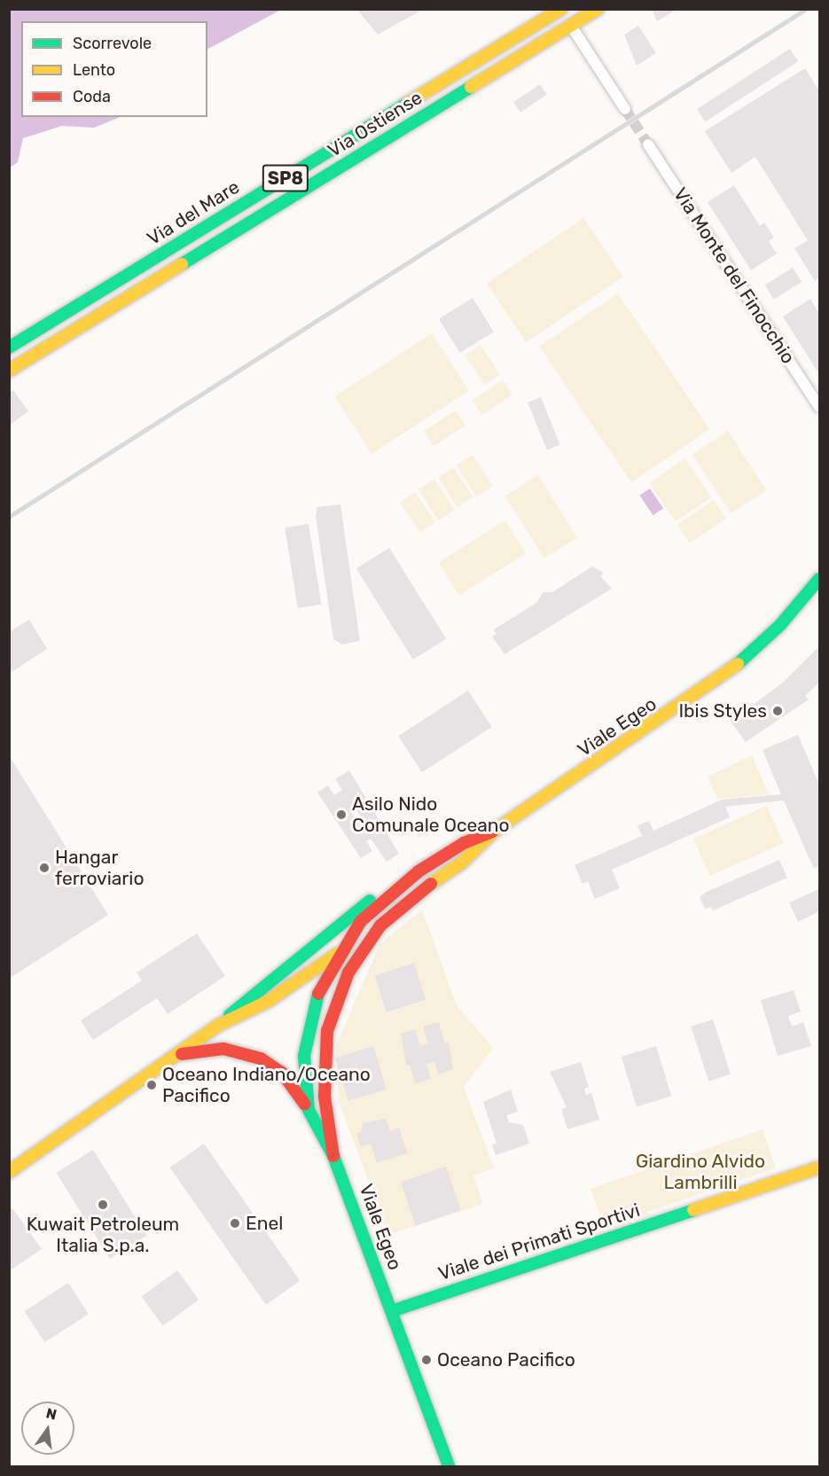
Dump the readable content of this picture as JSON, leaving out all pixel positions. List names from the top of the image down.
{
  "streets": {
    "main road": [
      "Via Ostiense",
      "SP8",
      "Via del Mare",
      "Viale Egeo",
      "Viale dei Primati Sportivi"
    ],
    "street": ["Via Monte del Finocchio"]
  },
  "crossings": [
    ["Viale Egeo", "Viale dei Primati Sportivi"]
  ],
  "parks": ["Giardino Alvido Lambrilli"],
  "places": [
    "Ibis Styles",
    "Asilo Nido Comunale Oceano",
    "Hangar ferroviario",
    "Oceano Indiano/Oceano Pacifico",
    "Kuwait Petroleum Italia S.p.a.",
    "Enel",
    "Oceano Pacifico"
  ],
  "legend": ["Scorrevole", "Lento", "Coda"],
  "north": "top"
}
